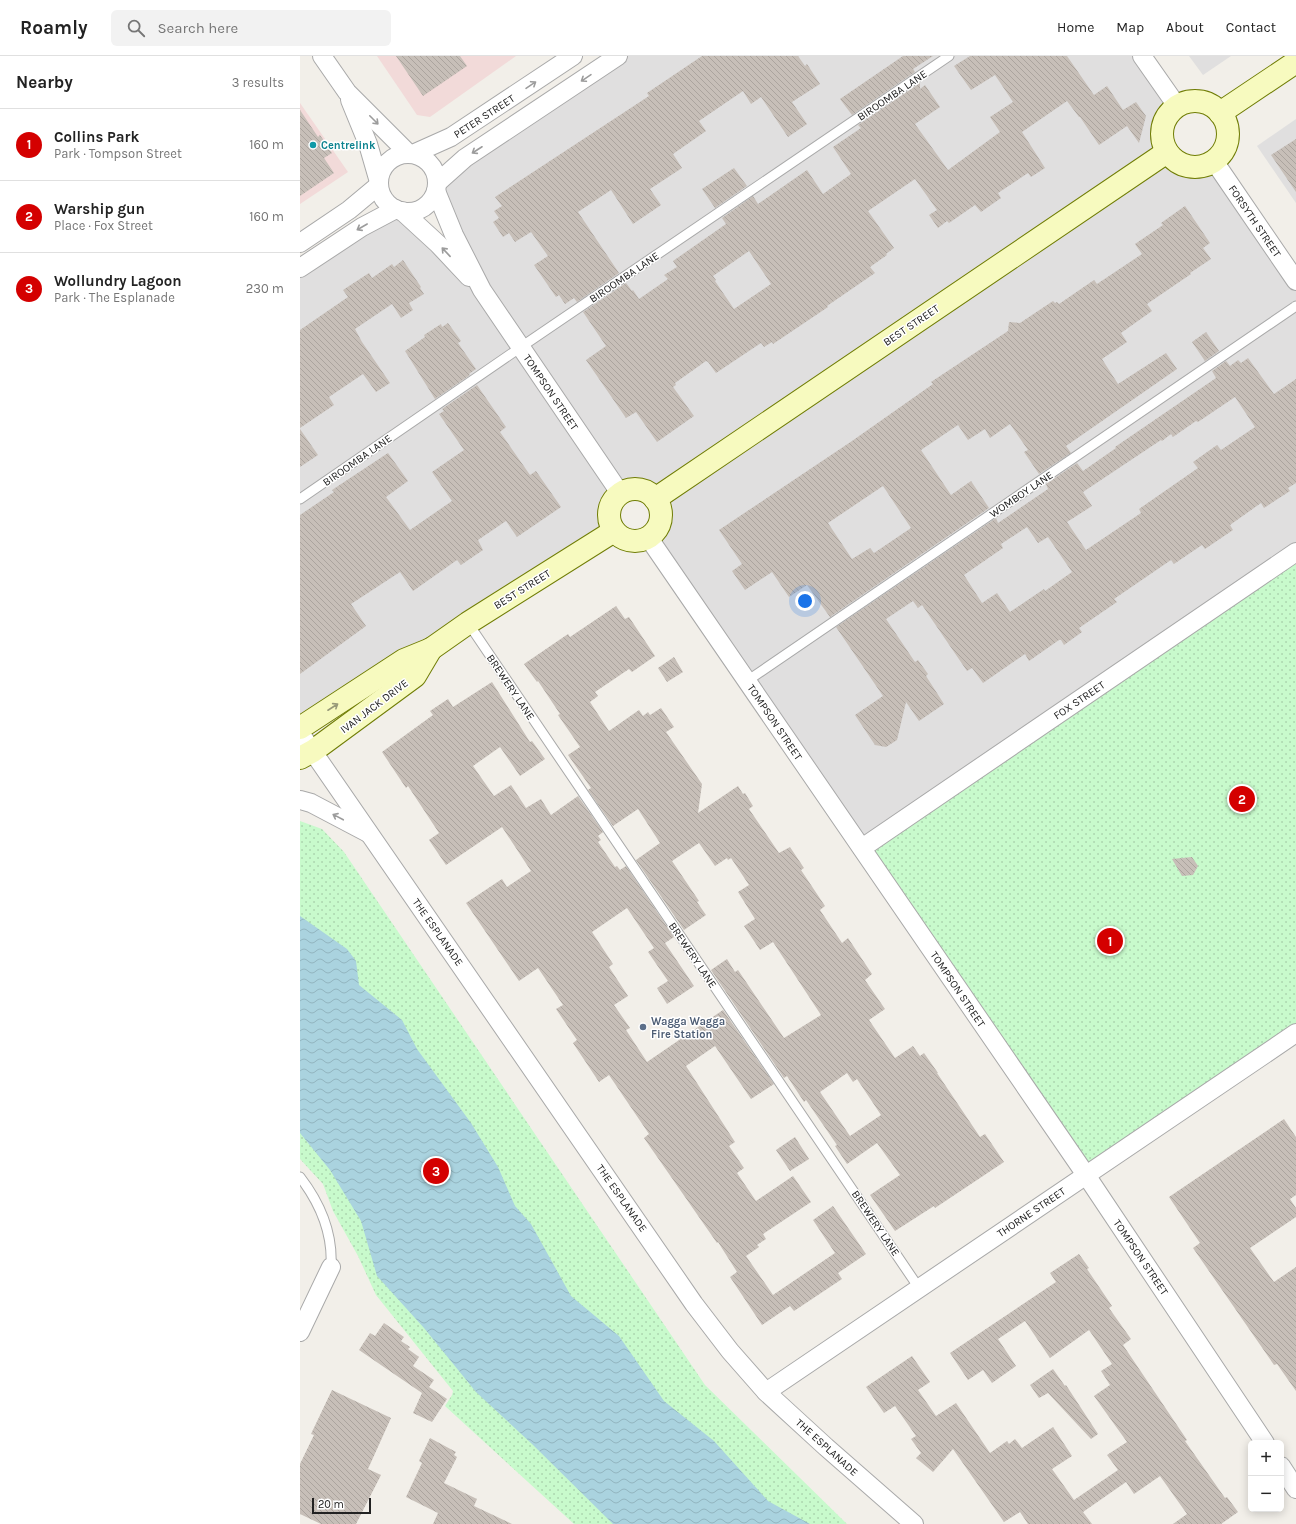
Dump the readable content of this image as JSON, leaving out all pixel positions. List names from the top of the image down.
{
  "streets": {
    "street": [
      "PETER STREET",
      "FORSYTH STREET",
      "BEST STREET",
      "TOMPSON STREET",
      "FOX STREET",
      "IVAN JACK DRIVE",
      "THE ESPLANADE",
      "THORNE STREET"
    ],
    "lane": ["BIROOMBA LANE", "WOMBOY LANE", "BREWERY LANE"]
  },
  "crossings": [
    ["BIROOMBA LANE", "TOMPSON STREET"],
    ["PETER STREET", "TOMPSON STREET"],
    ["FORSYTH STREET", "BEST STREET"],
    ["BEST STREET", "TOMPSON STREET"],
    ["BEST STREET", "BREWERY LANE"],
    ["BEST STREET", "IVAN JACK DRIVE"],
    ["TOMPSON STREET", "WOMBOY LANE"],
    ["TOMPSON STREET", "FOX STREET"],
    ["TOMPSON STREET", "THORNE STREET"],
    ["BREWERY LANE", "THORNE STREET"],
    ["IVAN JACK DRIVE", "THE ESPLANADE"],
    ["THE ESPLANADE", "THORNE STREET"]
  ],
  "places": ["Centrelink", "Wagga Wagga Fire Station"],
  "scale_bar": "20 m",
  "page": {
    "header": "Roamly",
    "search": "Search here",
    "nav": [
      "Home",
      "Map",
      "About",
      "Contact"
    ],
    "heading": ["Nearby", "3 results"],
    "list": [
      {
        "mark": "1",
        "name": "Collins Park",
        "note": "Park · Tompson Street",
        "value": "160 m"
      },
      {
        "mark": "2",
        "name": "Warship gun",
        "note": "Place · Fox Street",
        "value": "160 m"
      },
      {
        "mark": "3",
        "name": "Wollundry Lagoon",
        "note": "Park · The Esplanade",
        "value": "230 m"
      }
    ],
    "pins": ["2", "1", "3"],
    "map_buttons": ["+", "−"],
    "scale": "20 m"
  }
}
